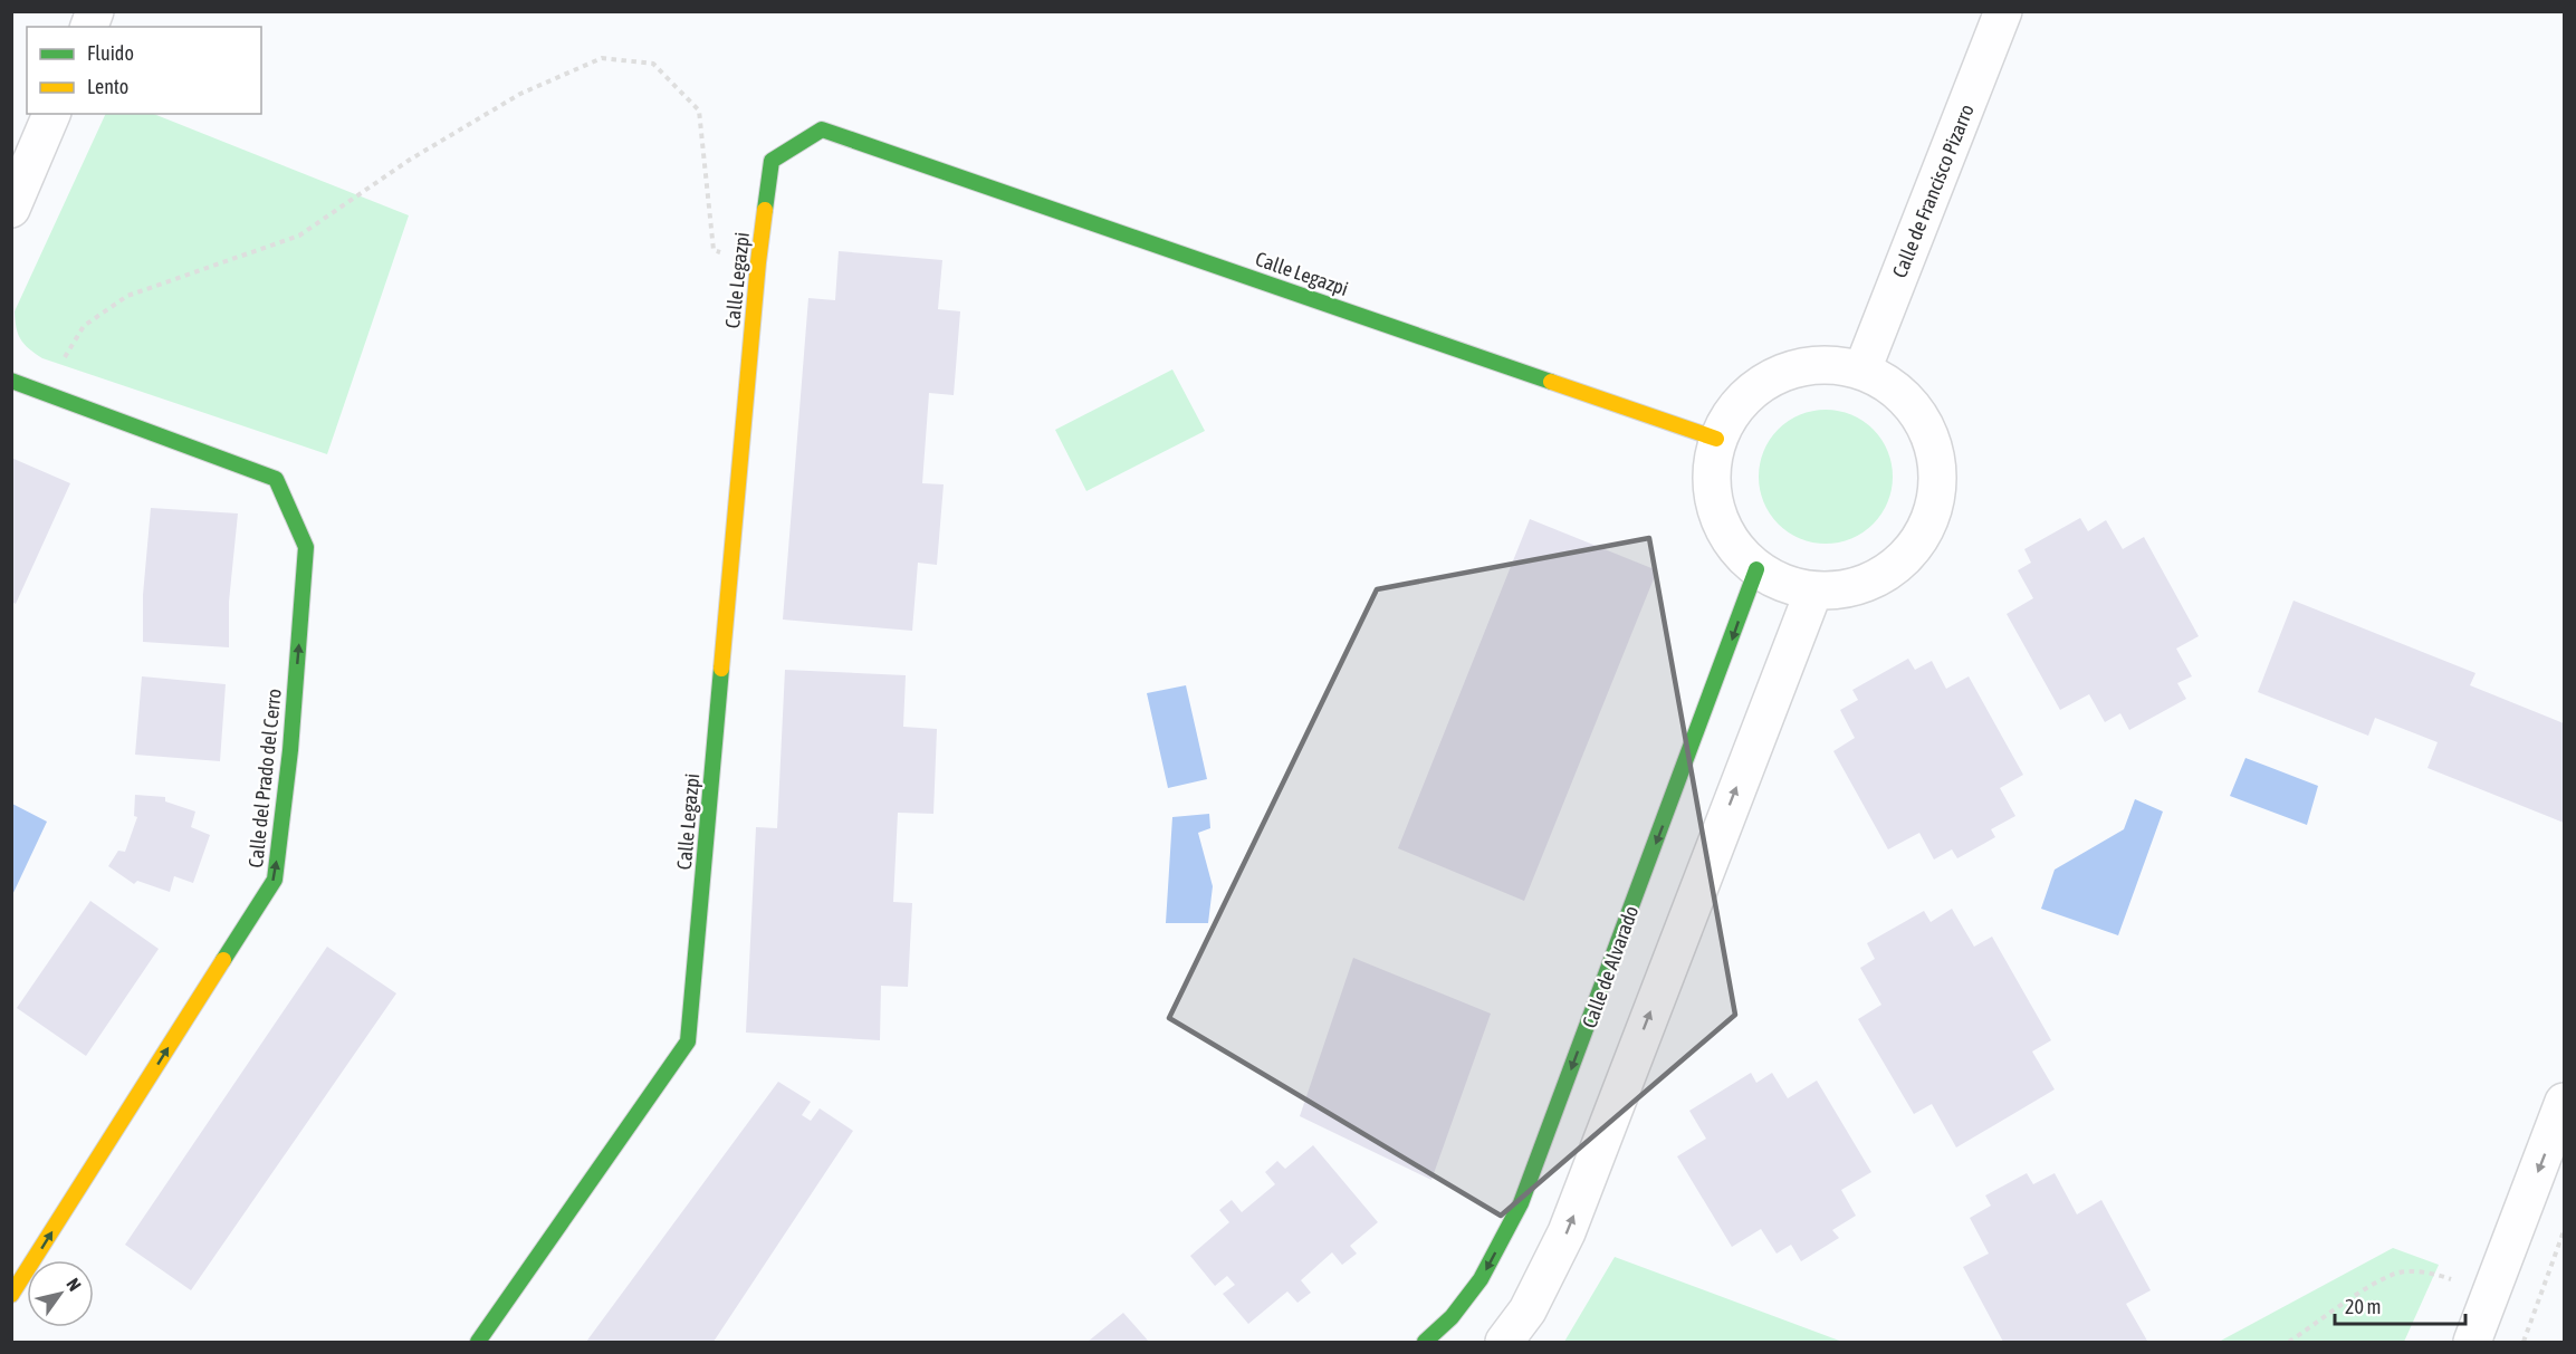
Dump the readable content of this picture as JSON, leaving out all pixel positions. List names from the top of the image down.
{
  "streets": {
    "street": [
      "Calle de Francisco Pizarro",
      "Calle Legazpi",
      "Calle del Prado del Cerro",
      "Calle de Alvarado"
    ]
  },
  "crossings": [
    ["Calle de Francisco Pizarro", "Calle Legazpi"],
    ["Calle de Francisco Pizarro", "Calle de Alvarado"],
    ["Calle Legazpi", "Calle de Alvarado"]
  ],
  "legend": ["Fluido", "Lento"],
  "scale_bar": "20 m",
  "north": "top right"
}
